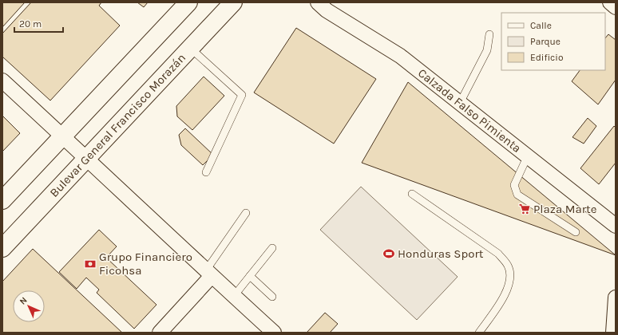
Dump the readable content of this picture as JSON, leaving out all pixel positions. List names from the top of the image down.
{
  "streets": {
    "main road": ["Bulevar General Francisco Morazán"],
    "street": ["Calzada Falso Pimienta"]
  },
  "places": {
    "supermarket": ["Plaza Marte"],
    "sports": ["Honduras Sport"],
    "bank": ["Grupo Financiero Ficohsa"]
  },
  "legend": ["Calle", "Parque", "Edificio"],
  "scale_bar": "20 m",
  "north": "top left"
}
